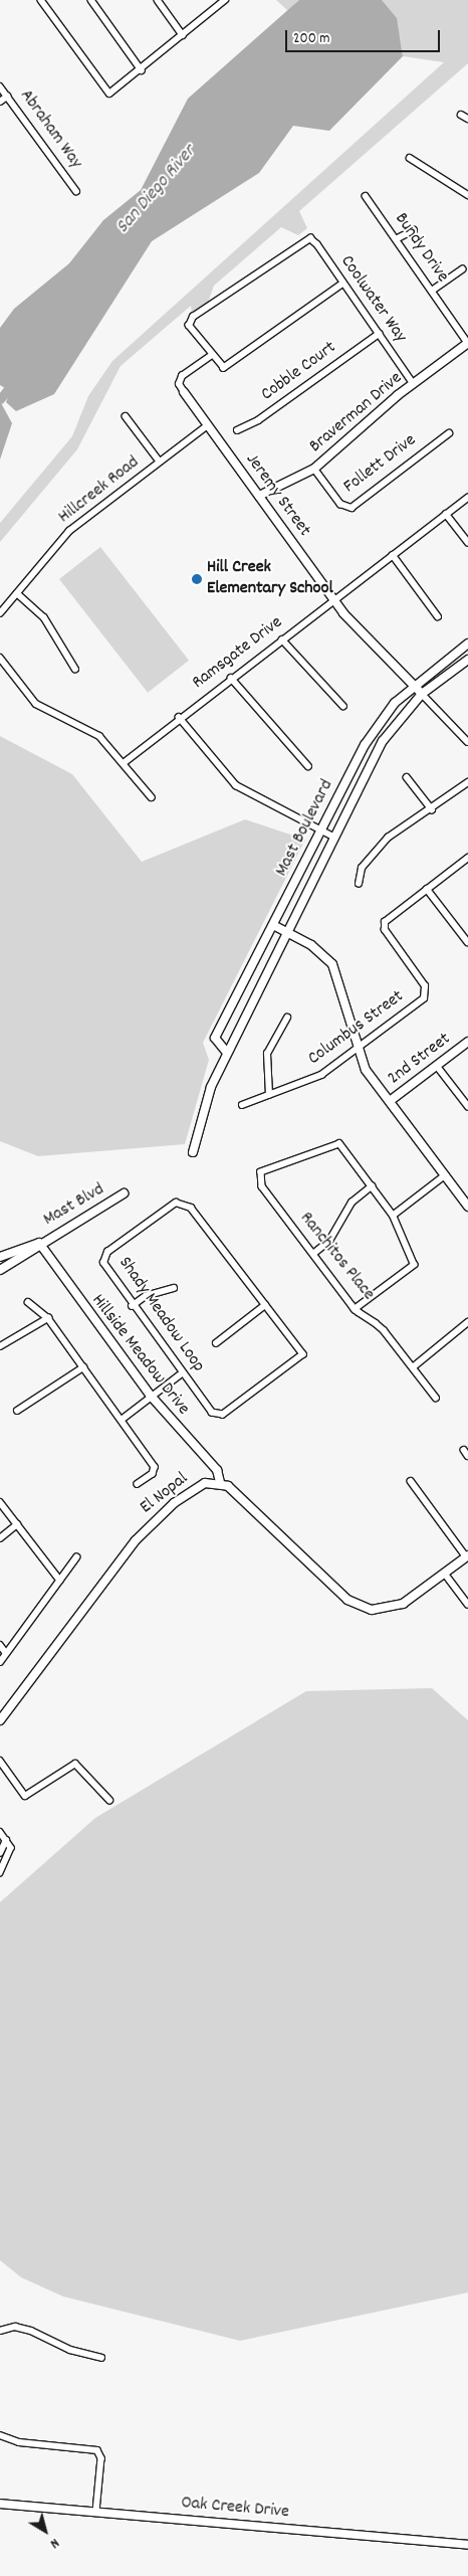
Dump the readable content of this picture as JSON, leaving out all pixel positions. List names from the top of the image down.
{
  "streets": {
    "street": [
      "Abraham Way",
      "Bundy Drive",
      "Coolwater Way",
      "Cobble Court",
      "Braverman Drive",
      "Follett Drive",
      "Hillcreek Road",
      "Jeremy Street",
      "Ramsgate Drive",
      "Mast Boulevard",
      "Columbus Street",
      "2nd Street",
      "Mast Blvd",
      "Ranchitos Place",
      "Shady Meadow Loop",
      "Hillside Meadow Drive",
      "El Nopal",
      "Oak Creek Drive"
    ]
  },
  "crossings": [
    ["Bundy Drive", "Braverman Drive"],
    ["Coolwater Way", "Cobble Court"],
    ["Coolwater Way", "Braverman Drive"],
    ["Coolwater Way", "Jeremy Street"],
    ["Braverman Drive", "Follett Drive"],
    ["Braverman Drive", "Jeremy Street"],
    ["Hillcreek Road", "Jeremy Street"],
    ["Jeremy Street", "Ramsgate Drive"],
    ["Jeremy Street", "Mast Boulevard"],
    ["Mast Blvd", "Hillside Meadow Drive"],
    ["Hillside Meadow Drive", "El Nopal"]
  ],
  "water": ["San Diego River"],
  "places": ["Hill Creek Elementary School"],
  "scale_bar": "200 m",
  "north": "bottom right"
}
